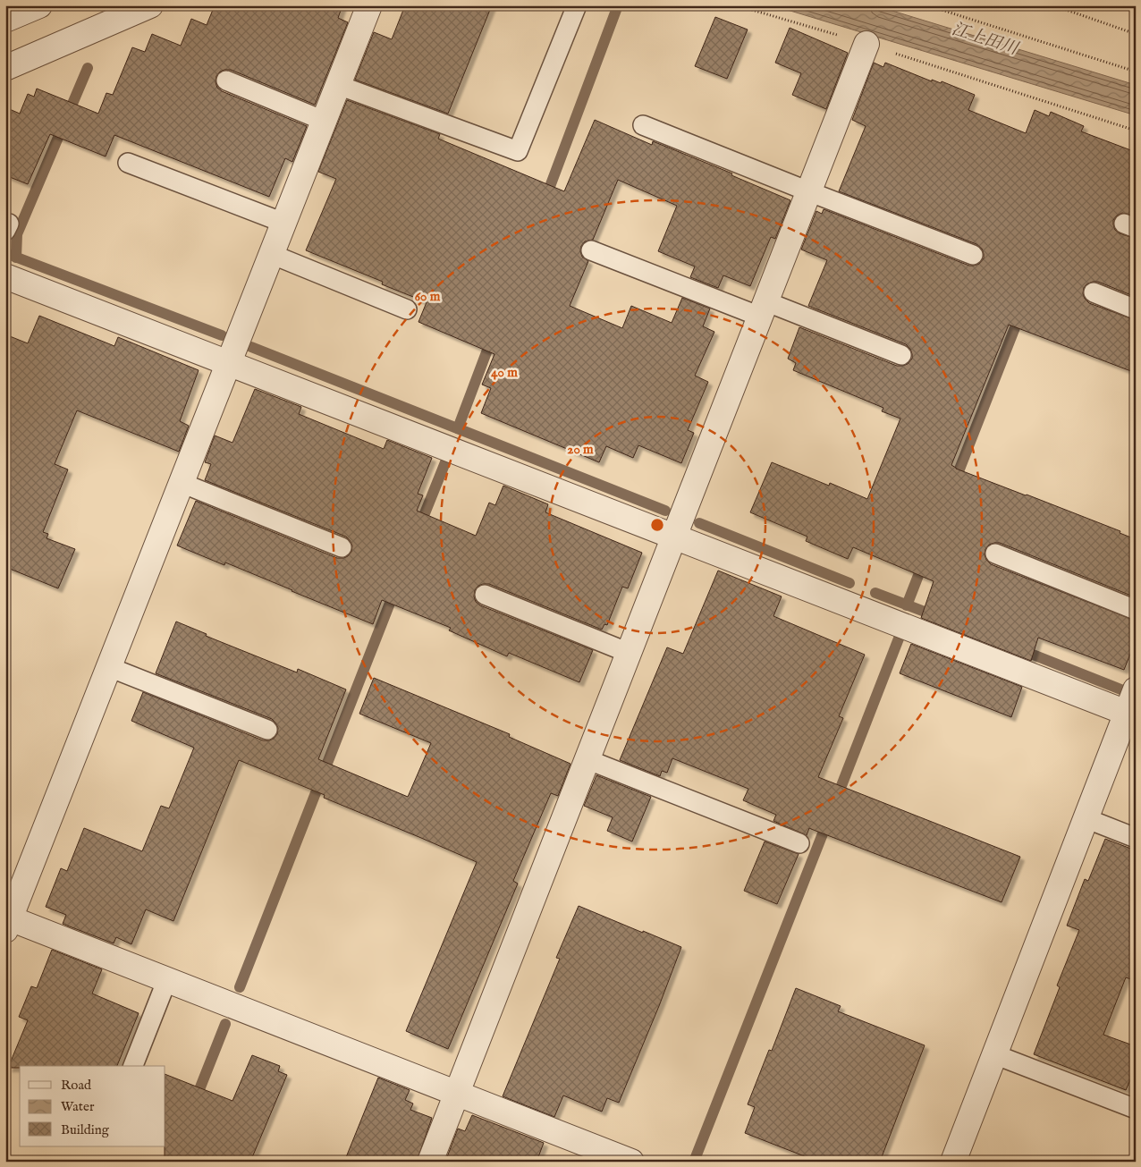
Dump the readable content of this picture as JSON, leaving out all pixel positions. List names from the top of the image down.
{
  "water": ["江上田川"],
  "legend": ["Road", "Water", "Building"],
  "rings": ["60 m", "40 m", "20 m"]
}
